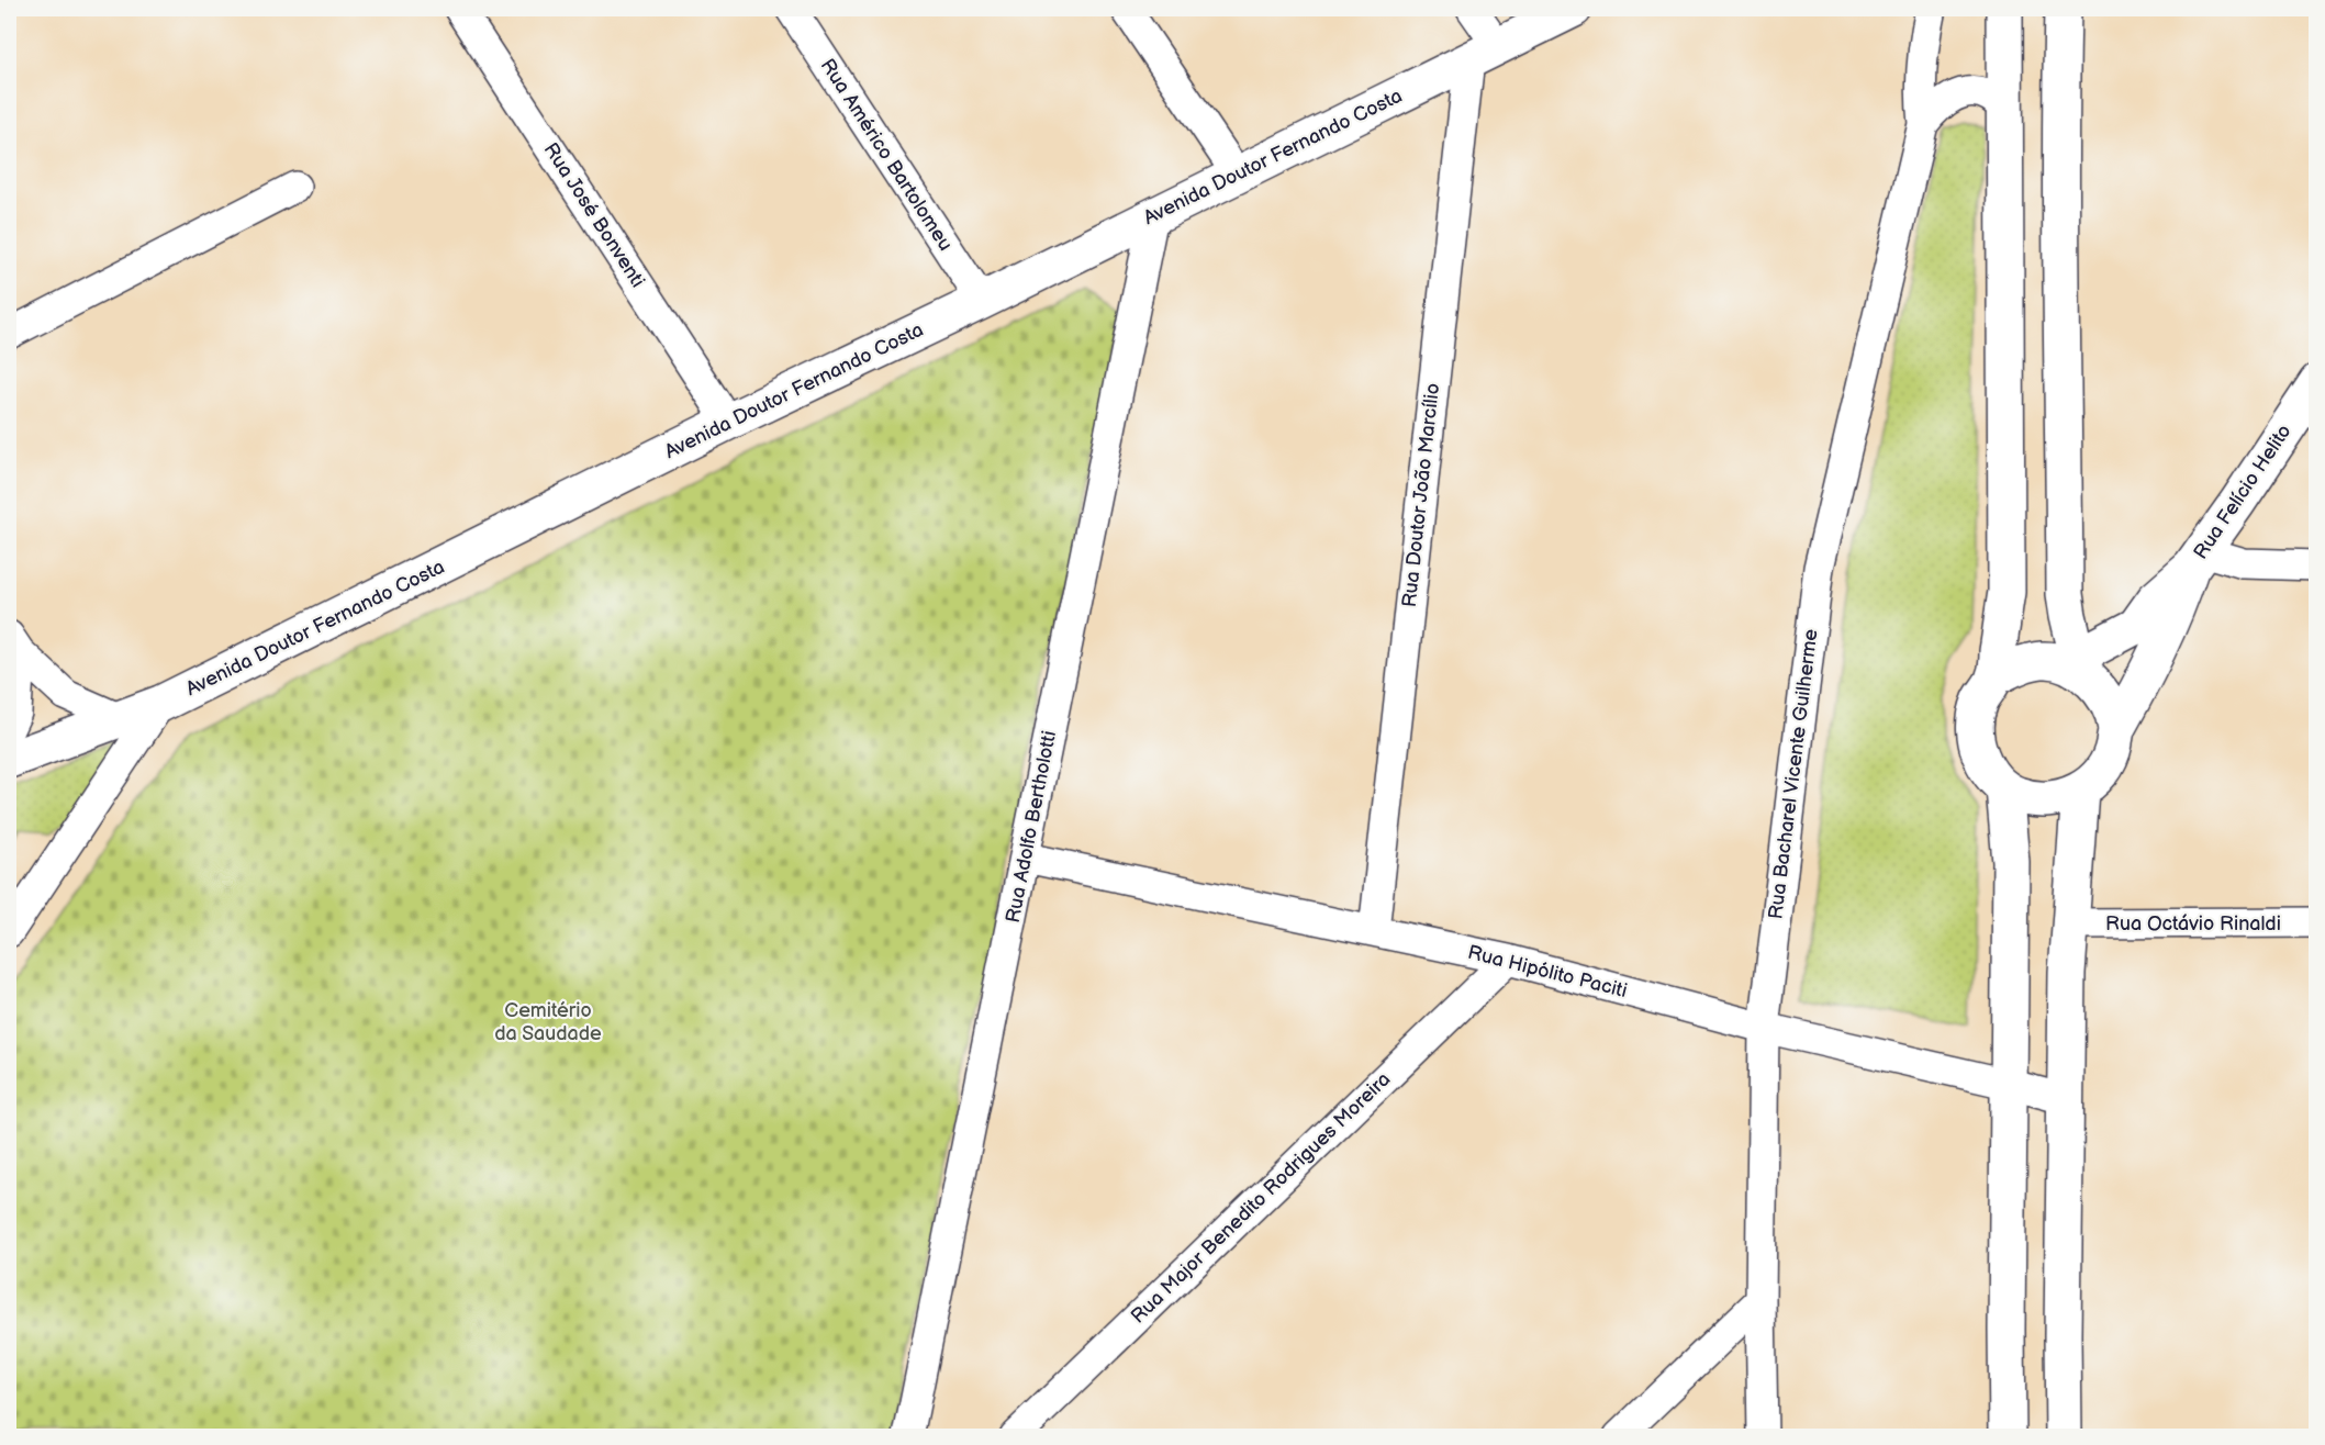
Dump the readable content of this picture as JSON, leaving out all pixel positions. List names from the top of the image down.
{
  "streets": {
    "main road": ["Avenida Doutor Fernando Costa", "Rua Felício Helito"],
    "street": [
      "Rua Américo Bartolomeu",
      "Rua José Bonventi",
      "Rua Doutor João Marcílio",
      "Rua Bacharel Vicente Guilherme",
      "Rua Adolfo Bertholotti",
      "Rua Octávio Rinaldi",
      "Rua Hipólito Paciti",
      "Rua Major Benedito Rodrigues Moreira"
    ]
  },
  "crossings": [
    ["Rua Américo Bartolomeu", "Avenida Doutor Fernando Costa"],
    ["Avenida Doutor Fernando Costa", "Rua José Bonventi"],
    ["Avenida Doutor Fernando Costa", "Rua Doutor João Marcílio"],
    ["Avenida Doutor Fernando Costa", "Rua Adolfo Bertholotti"],
    ["Rua Doutor João Marcílio", "Rua Hipólito Paciti"],
    ["Rua Bacharel Vicente Guilherme", "Rua Hipólito Paciti"],
    ["Rua Adolfo Bertholotti", "Rua Hipólito Paciti"],
    ["Rua Hipólito Paciti", "Rua Major Benedito Rodrigues Moreira"]
  ],
  "parks": ["Cemitério da Saudade"]
}
